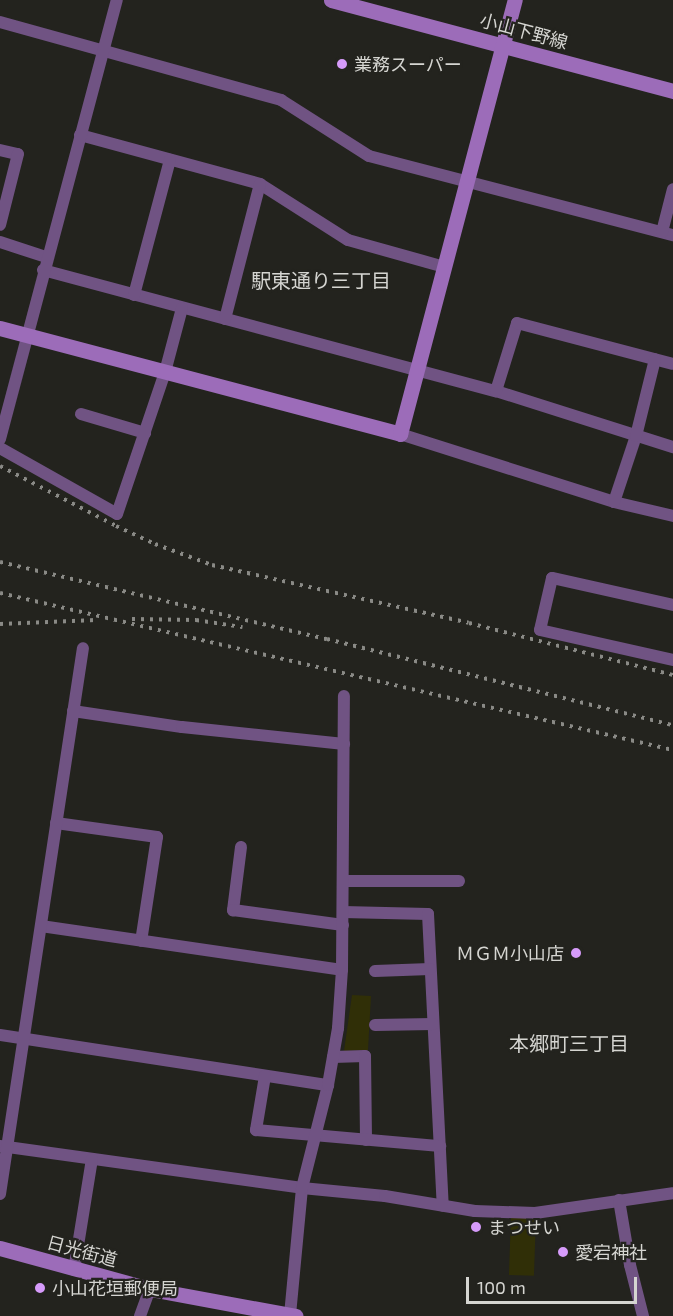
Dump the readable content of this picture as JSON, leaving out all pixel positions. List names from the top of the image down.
{
  "streets": {
    "street": ["小山下野線", "日光街道"]
  },
  "districts": ["駅東通り三丁目", "本郷町三丁目"],
  "places": [
    "業務スーパー",
    "ＭＧＭ小山店",
    "まつせい",
    "愛宕神社",
    "小山花垣郵便局"
  ],
  "scale_bar": "100 m"
}
